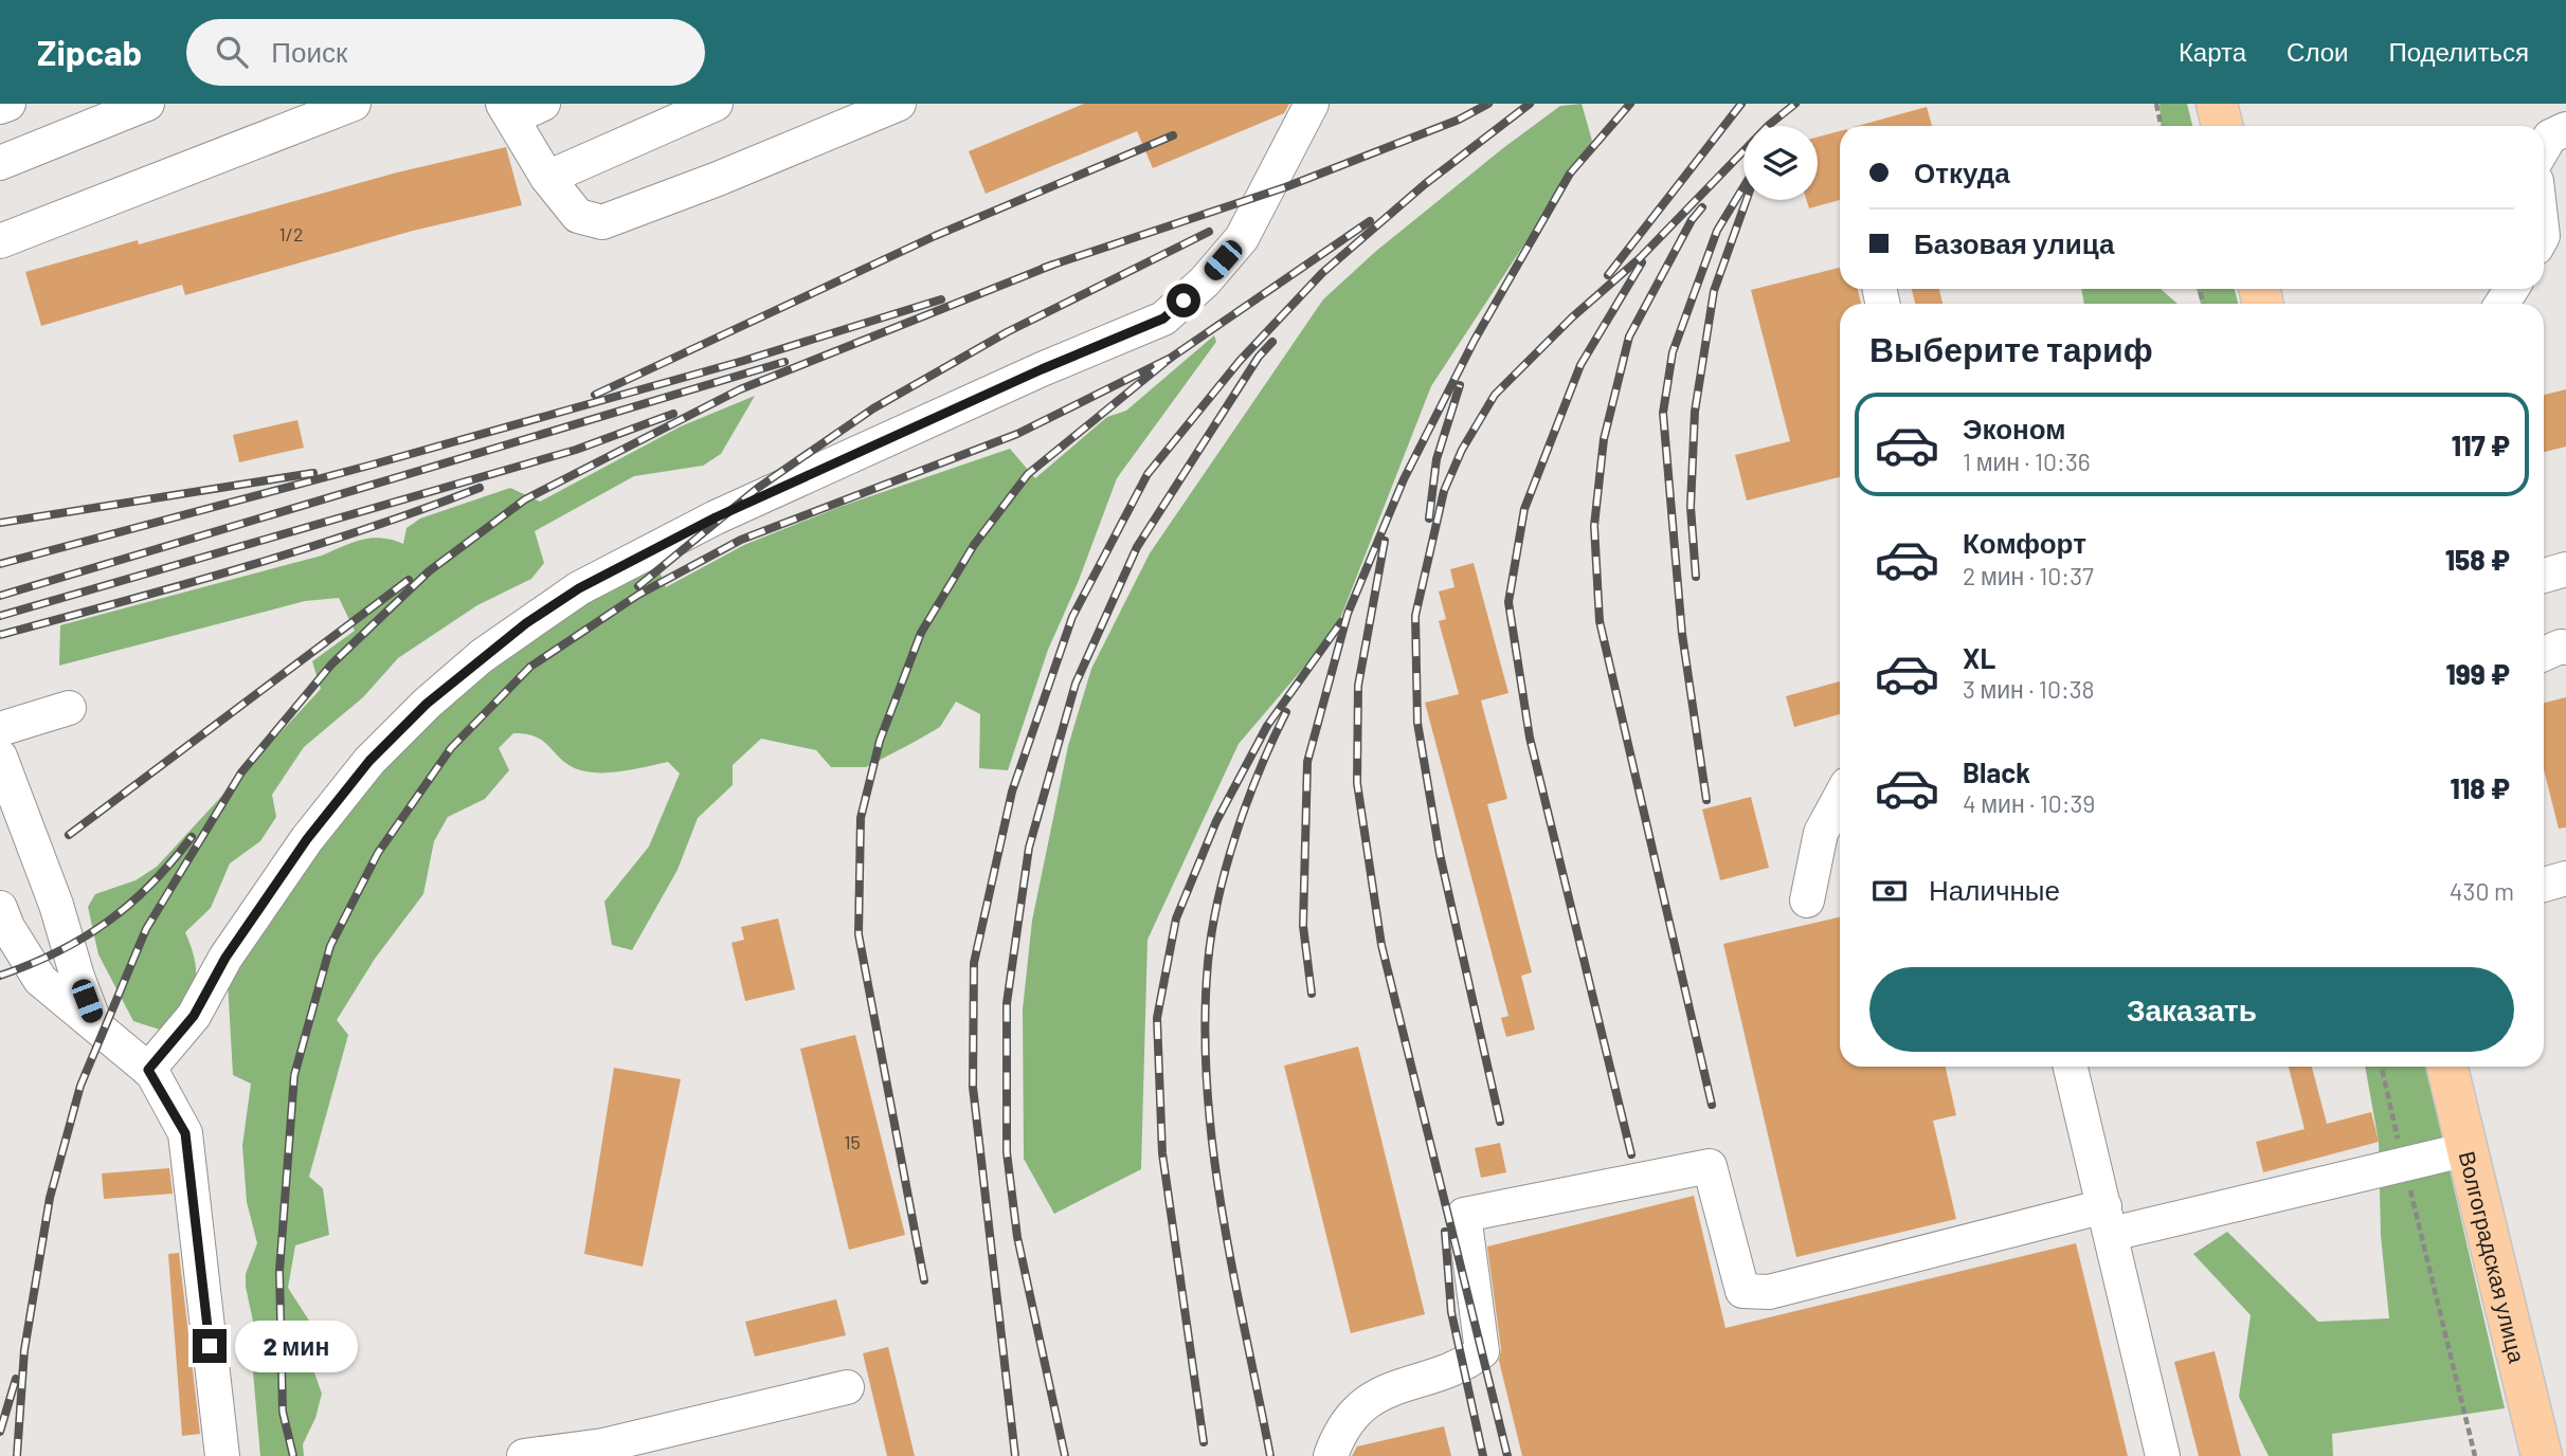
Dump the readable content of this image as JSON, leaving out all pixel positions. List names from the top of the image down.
{
  "streets": {
    "main road": ["Волгоградская улица"]
  },
  "house_numbers": ["1/2", "15"],
  "page": {
    "header": "Zipcab",
    "search": "Поиск",
    "nav": ["Карта", "Слои", "Поделиться"],
    "banner": ["Откуда", "Базовая улица"],
    "heading": "Выберите тариф",
    "list": [
      {
        "name": "Эконом",
        "note": "1 мин · 10:36",
        "value": "117 ₽"
      },
      {
        "name": "Комфорт",
        "note": "2 мин · 10:37",
        "value": "158 ₽"
      },
      {
        "name": "XL",
        "note": "3 мин · 10:38",
        "value": "199 ₽"
      },
      {
        "name": "Black",
        "note": "4 мин · 10:39",
        "value": "118 ₽"
      }
    ],
    "pay": ["Наличные", "430 m"],
    "buttons": "Заказать",
    "bubble": "2 мин"
  }
}
